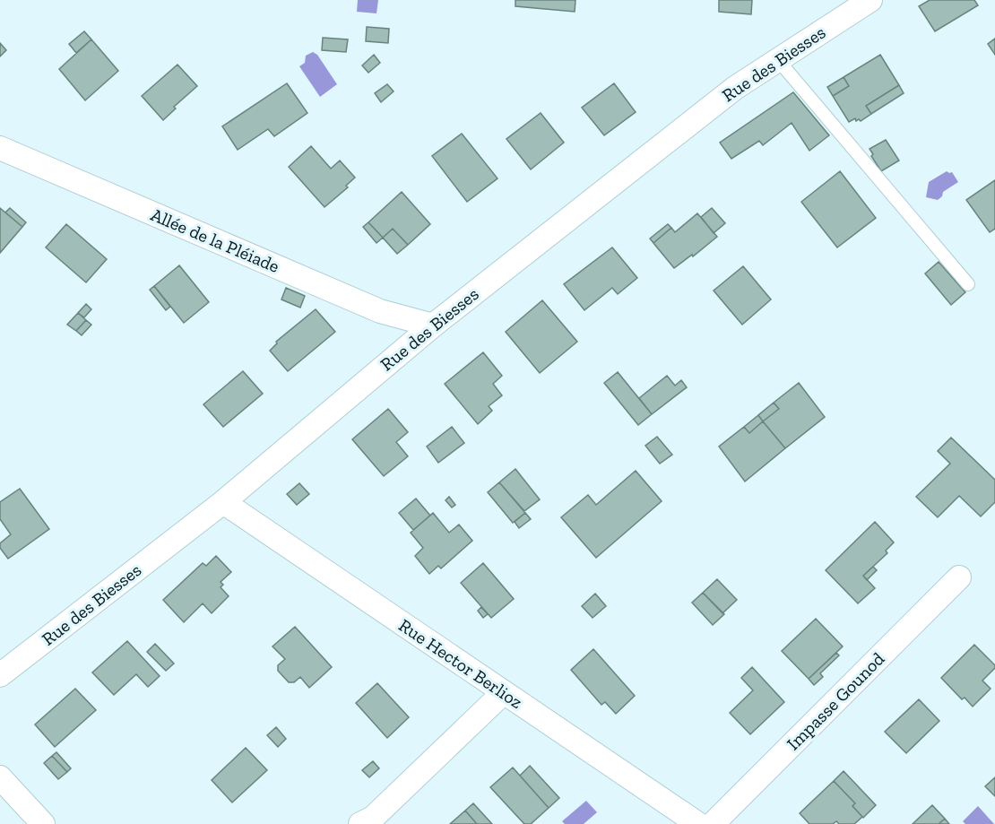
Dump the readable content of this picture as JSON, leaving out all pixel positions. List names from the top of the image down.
{
  "streets": {
    "street": [
      "Rue des Biesses",
      "Allée de la Pléiade",
      "Rue Hector Berlioz",
      "Impasse Gounod"
    ]
  },
  "crossings": [
    ["Rue des Biesses", "Allée de la Pléiade"],
    ["Rue des Biesses", "Rue Hector Berlioz"]
  ]
}
